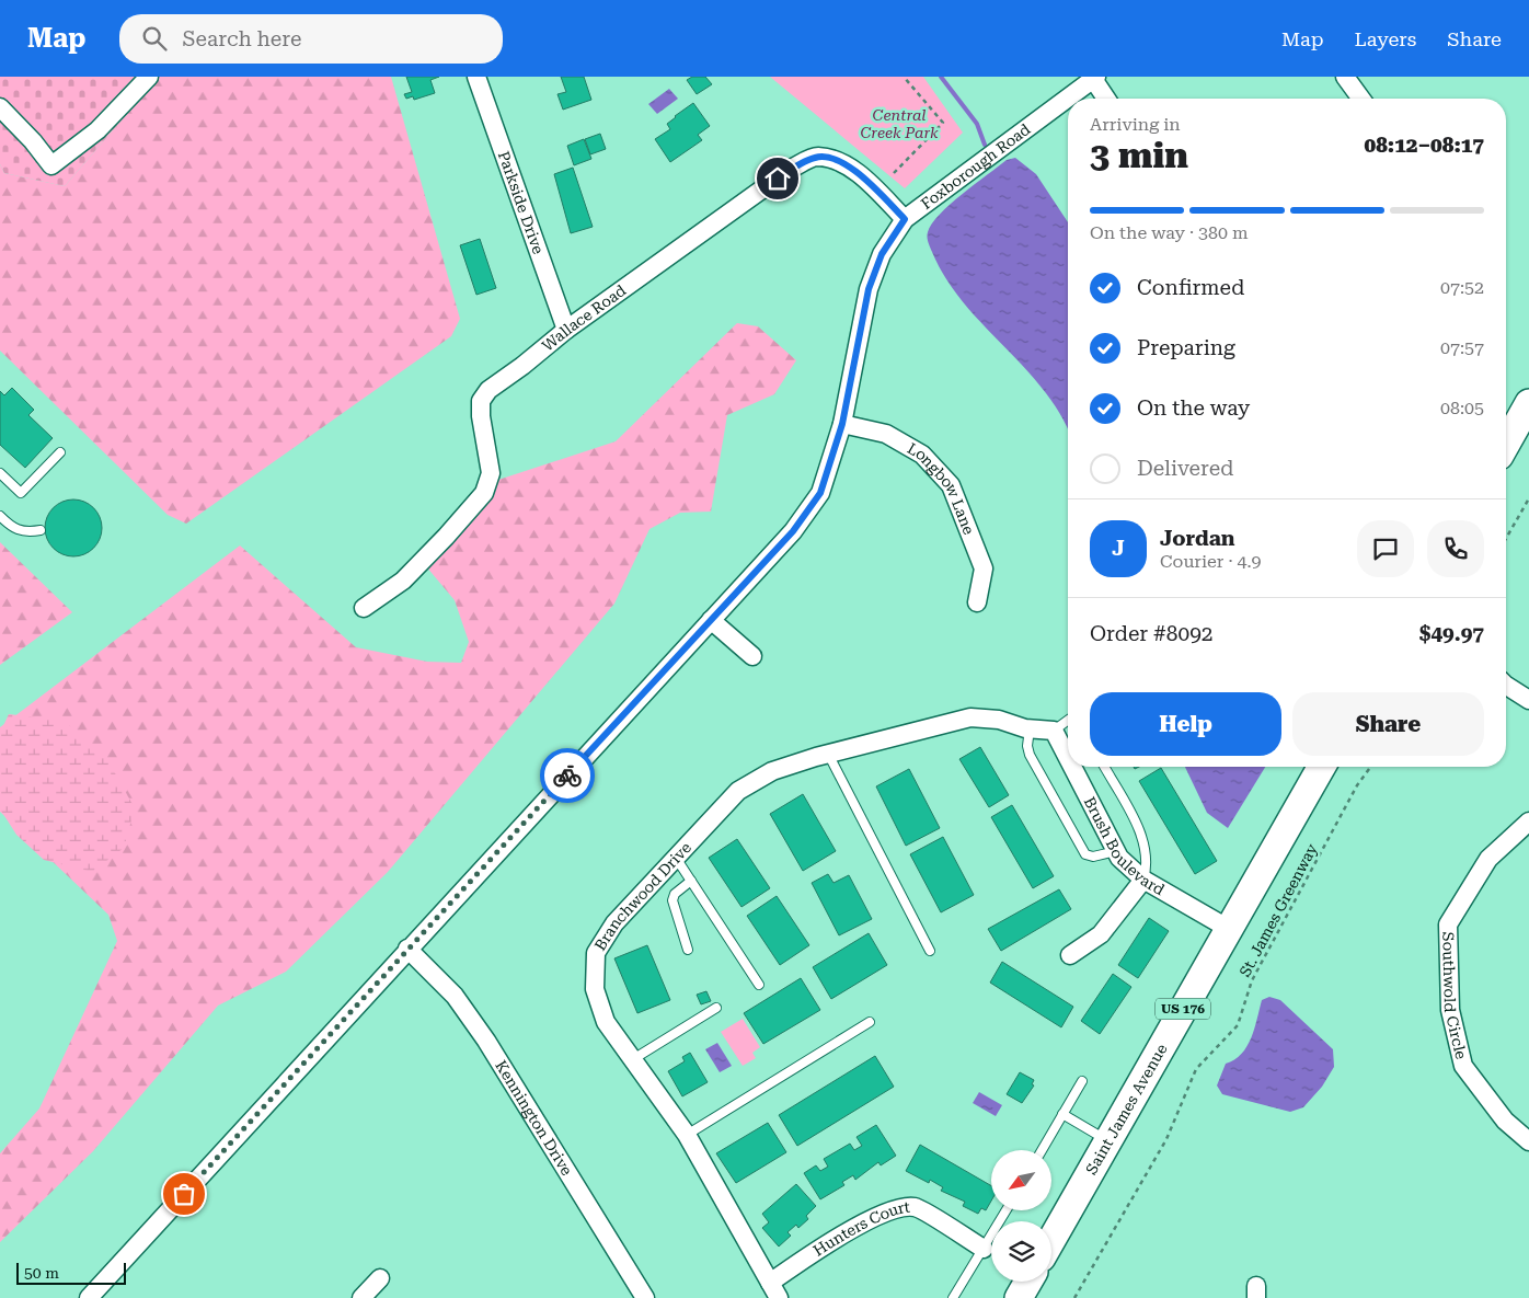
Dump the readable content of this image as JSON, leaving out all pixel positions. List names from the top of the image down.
{
  "streets": {
    "main road": ["US 176", "Saint James Avenue"],
    "street": [
      "Foxborough Road",
      "Parkside Drive",
      "Wallace Road",
      "Longbow Lane",
      "Brush Boulevard",
      "Branchwood Drive",
      "Southwold Circle",
      "Kennington Drive",
      "Hunters Court"
    ],
    "path": ["St. James Greenway"]
  },
  "crossings": [
    ["Foxborough Road", "Wallace Road"],
    ["Foxborough Road", "Longbow Lane"],
    ["Foxborough Road", "Kennington Drive"],
    ["Parkside Drive", "Wallace Road"],
    ["Brush Boulevard", "Branchwood Drive"],
    ["Brush Boulevard", "Saint James Avenue"],
    ["Branchwood Drive", "Hunters Court"]
  ],
  "parks": ["Central Creek Park"],
  "scale_bar": "50 m",
  "north": "bottom left",
  "page": {
    "header": "Map",
    "search": "Search here",
    "nav": ["Map", "Layers", "Share"],
    "heading": ["3 min", "Arriving in", "08:12–08:17"],
    "panel": [
      "Jordan",
      "Courier · 4.9",
      "Order #8092",
      "$49.97"
    ],
    "bar": "On the way · 380 m",
    "list": [
      ["Confirmed", "07:52"],
      ["Preparing", "07:57"],
      ["On the way", "08:05"],
      "Delivered"
    ],
    "round": "J",
    "buttons": ["Help", "Share"],
    "scale": "50 m"
  }
}
